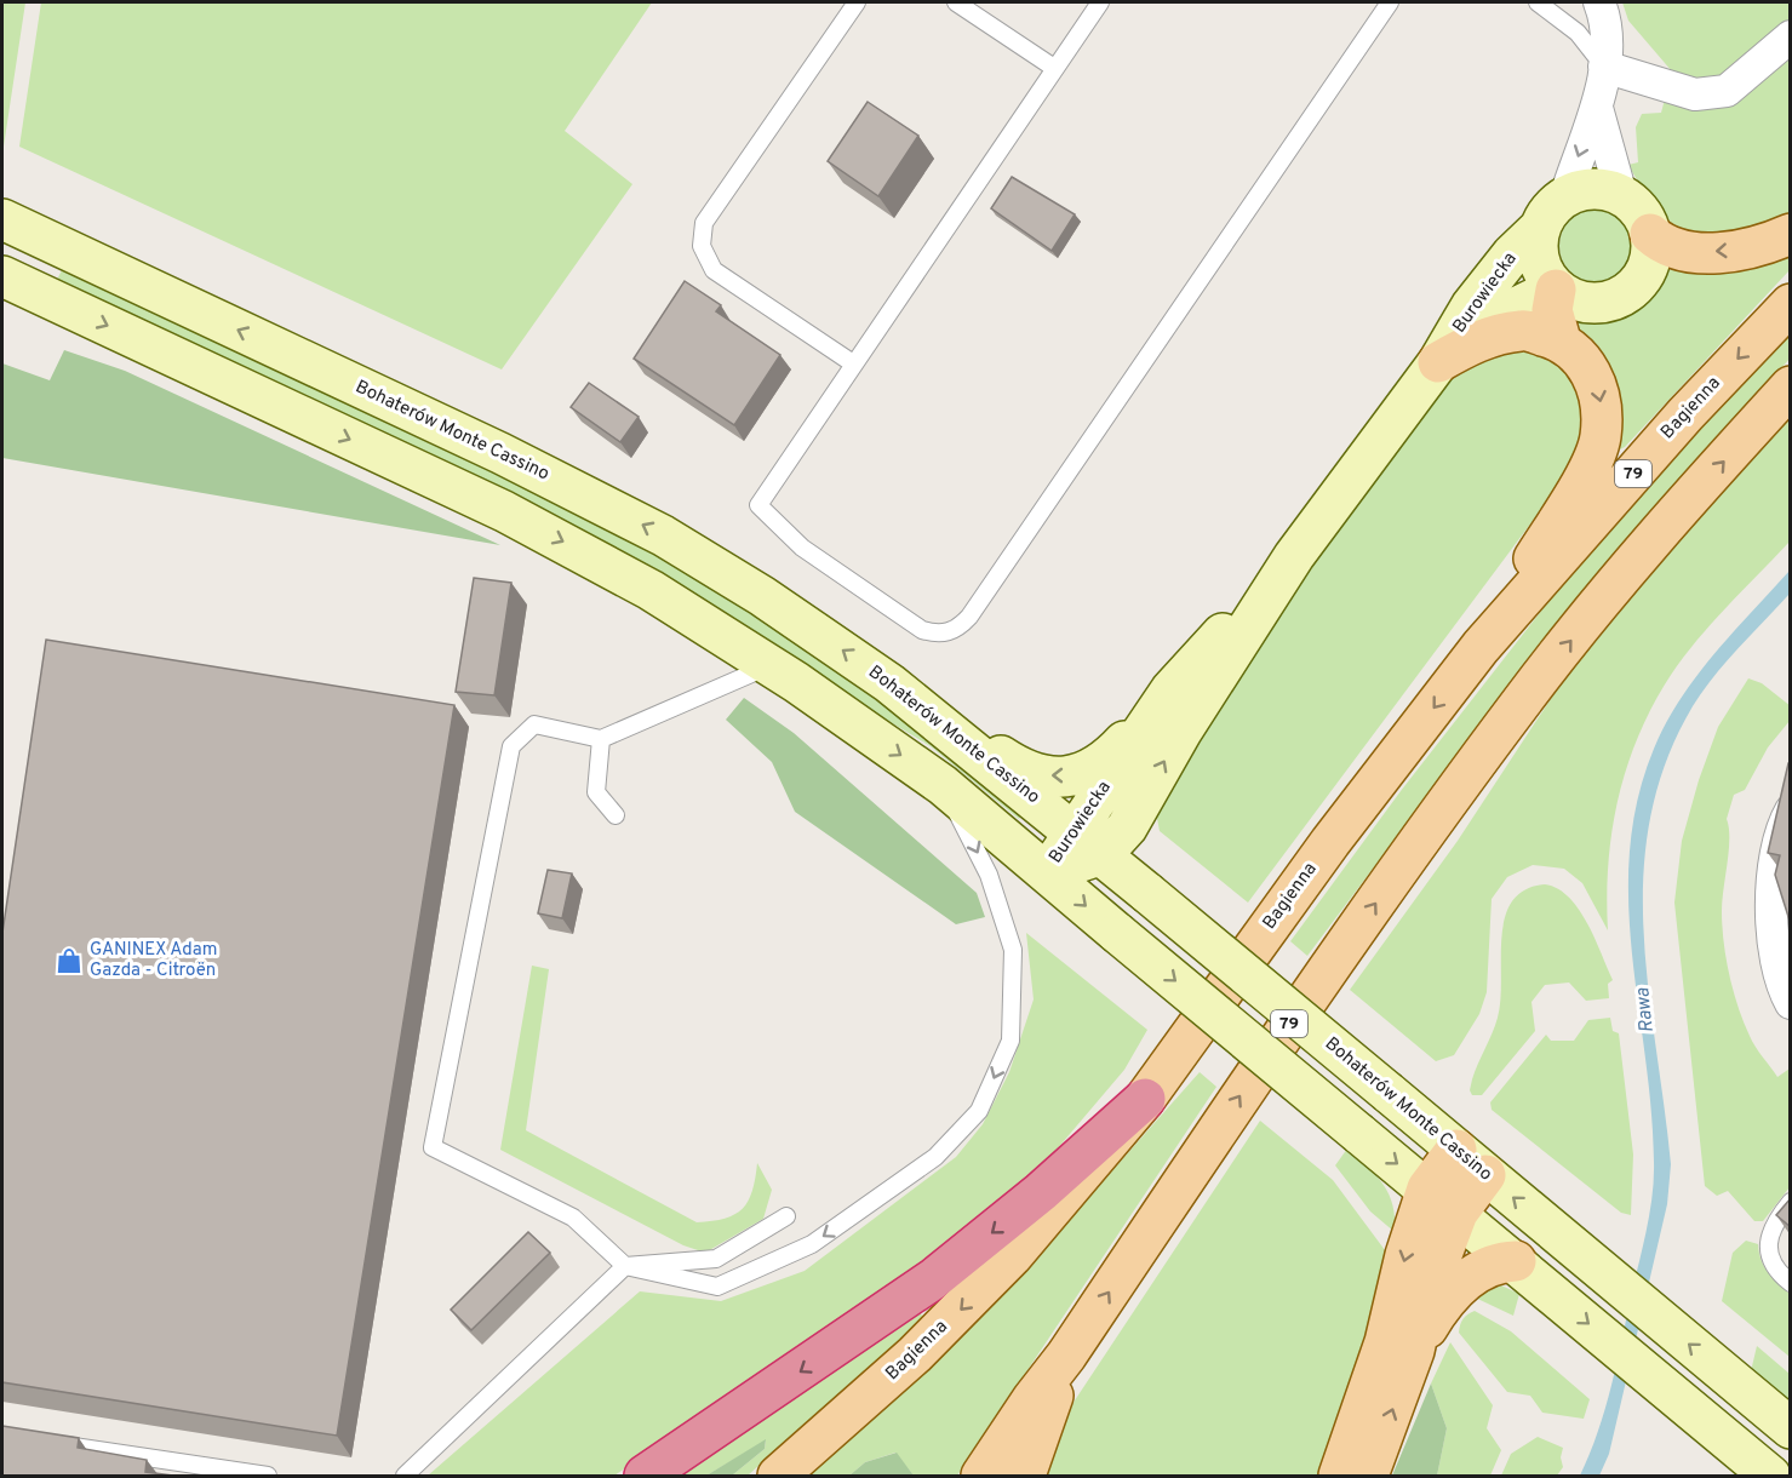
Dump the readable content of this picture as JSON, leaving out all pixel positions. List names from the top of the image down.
{
  "streets": {
    "main road": ["Bagienna", "79"],
    "street": ["Burowiecka", "Bohaterów Monte Cassino"]
  },
  "crossings": [
    ["Burowiecka", "Bohaterów Monte Cassino"]
  ],
  "water": ["Rawa"],
  "places": {
    "shop": ["GANINEX Adam Gazda - Citroën"]
  }
}
